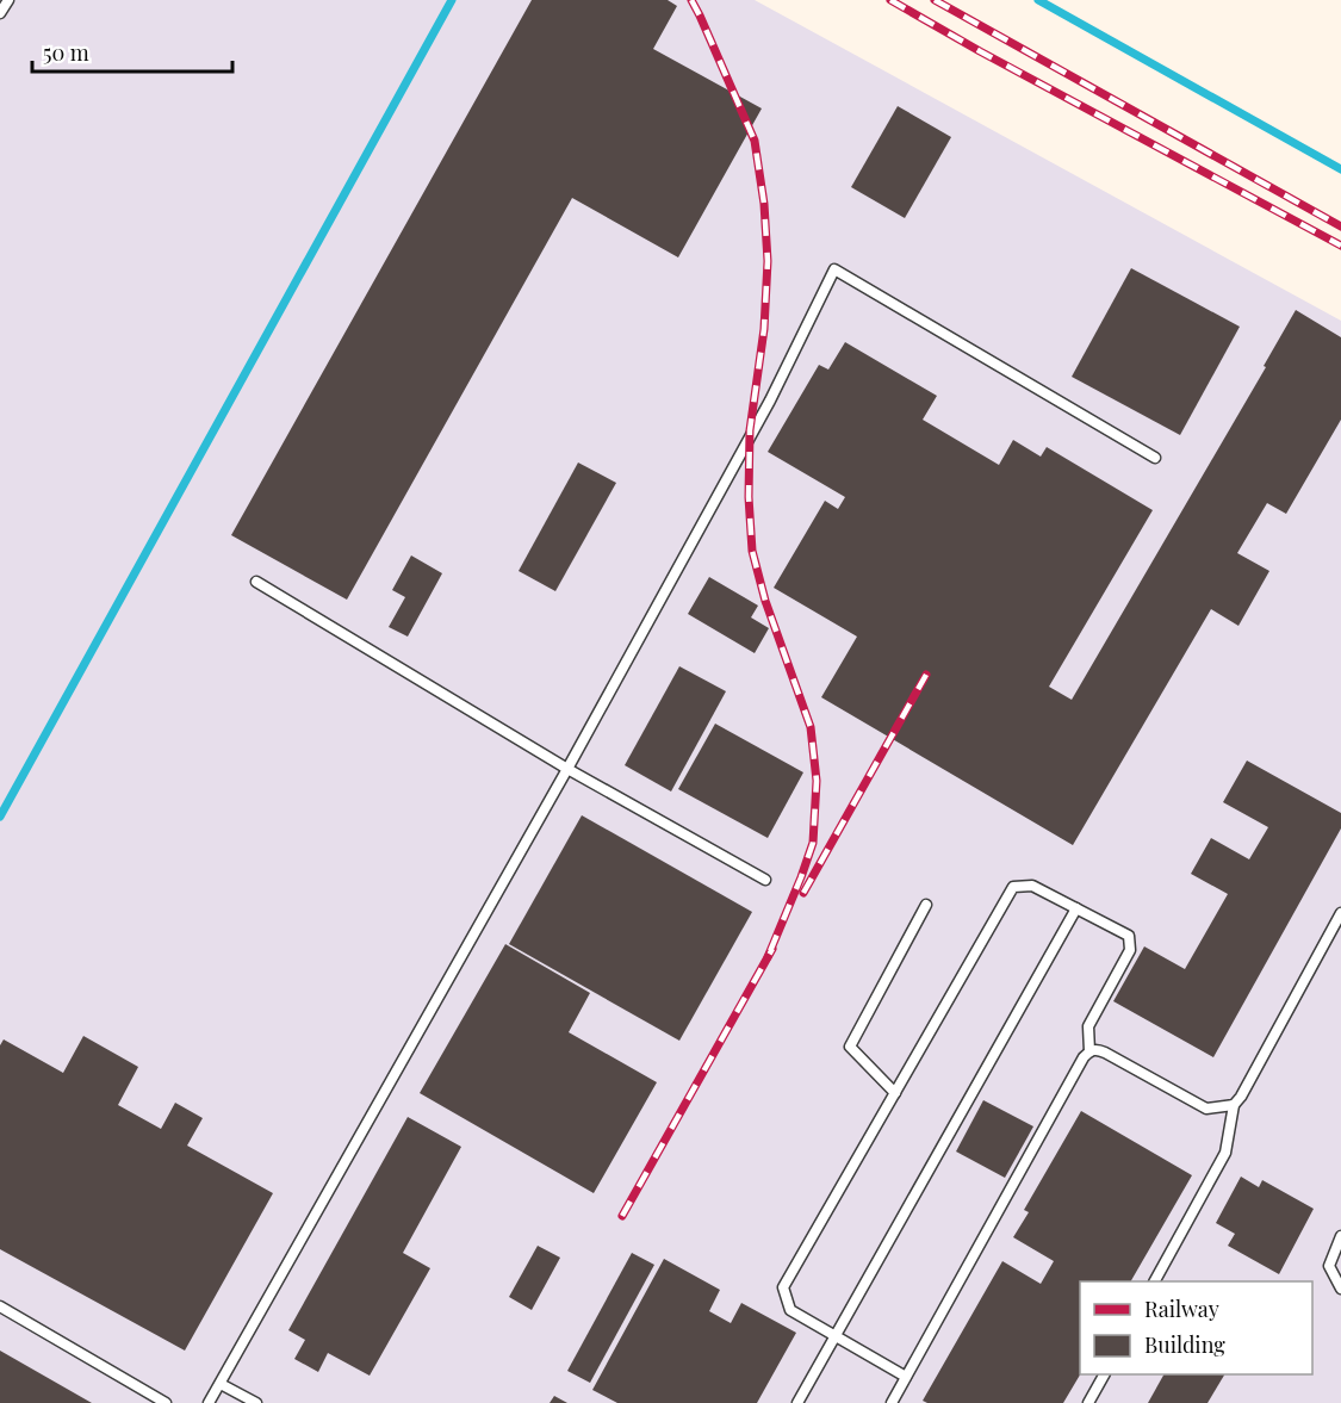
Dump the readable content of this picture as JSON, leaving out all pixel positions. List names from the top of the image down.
{
  "legend": ["Railway", "Building"],
  "scale_bar": "50 m"
}
